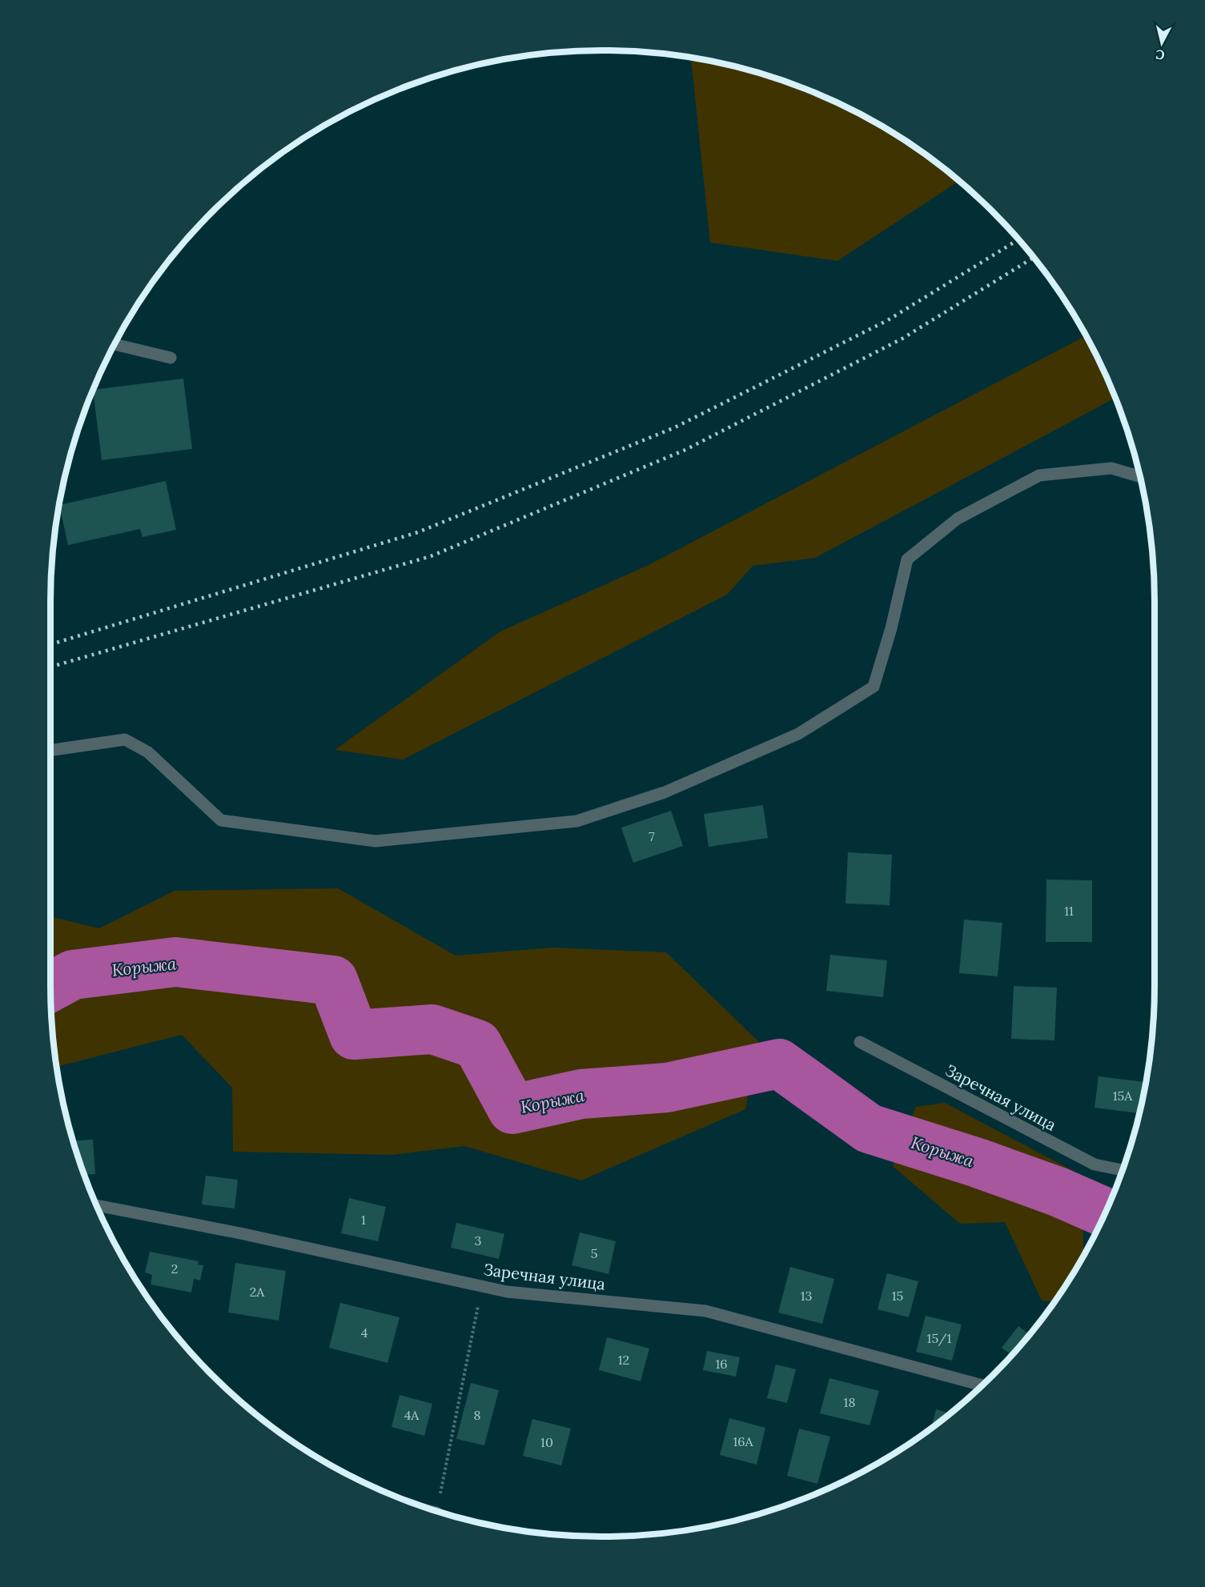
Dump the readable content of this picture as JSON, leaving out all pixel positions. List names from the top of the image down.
{
  "streets": {
    "street": ["Заречная улица"]
  },
  "water": ["Корыжа"],
  "house_numbers": [
    "7",
    "11",
    "15А",
    "1",
    "3",
    "5",
    "2",
    "2А",
    "13",
    "15",
    "4",
    "15/1",
    "12",
    "16",
    "18",
    "4А",
    "8",
    "16А",
    "10"
  ],
  "north": "bottom"
}
